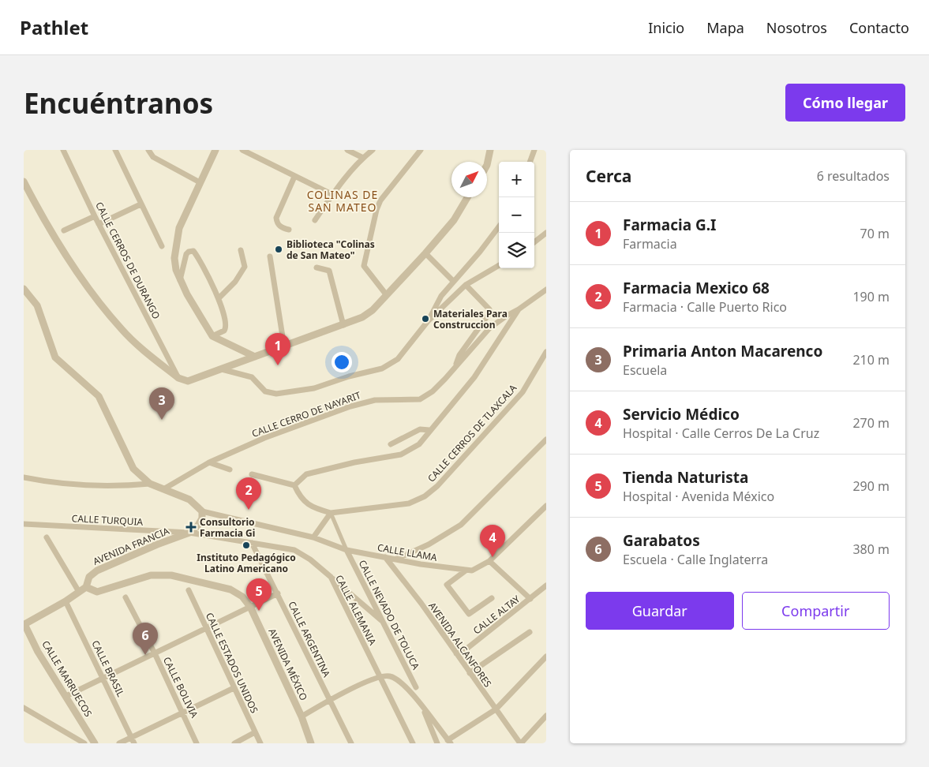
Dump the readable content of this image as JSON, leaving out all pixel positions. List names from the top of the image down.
{
  "streets": {
    "street": [
      "CALLE CERROS DE DURANGO",
      "CALLE CERRO DE NAYARIT",
      "CALLE CERROS DE TLAXCALA",
      "CALLE TURQUIA",
      "AVENIDA FRANCIA",
      "CALLE LLAMA",
      "CALLE ALEMANIA",
      "CALLE NEVADO DE TOLUCA",
      "CALLE ALTAY",
      "CALLE ARGENTINA",
      "AVENIDA ALCANFORES",
      "CALLE ESTADOS UNIDOS",
      "AVENIDA MÉXICO",
      "CALLE BRASIL",
      "CALLE MARRUECOS",
      "CALLE BOLIVIA"
    ]
  },
  "crossings": [
    ["CALLE TURQUIA", "AVENIDA FRANCIA"],
    ["CALLE TURQUIA", "CALLE ALEMANIA"],
    ["AVENIDA FRANCIA", "CALLE ALEMANIA"],
    ["AVENIDA FRANCIA", "AVENIDA MÉXICO"],
    ["CALLE LLAMA", "CALLE NEVADO DE TOLUCA"],
    ["CALLE LLAMA", "AVENIDA ALCANFORES"],
    ["CALLE ALEMANIA", "CALLE ARGENTINA"],
    ["CALLE ALTAY", "AVENIDA ALCANFORES"]
  ],
  "districts": ["COLINAS DE SAN MATEO"],
  "places": {
    "other": ["Biblioteca \"Colinas de San Mateo\"", "Materiales Para Construccion", "Instituto Pedagógico Latino Americano"],
    "health": ["Consultorio Farmacia Gi"]
  },
  "north": "top right",
  "page": {
    "header": "Pathlet",
    "nav": [
      "Inicio",
      "Mapa",
      "Nosotros",
      "Contacto"
    ],
    "buttons": [
      "Cómo llegar",
      ["Guardar", "Compartir"]
    ],
    "title": "Encuéntranos",
    "heading": ["Cerca", "6 resultados"],
    "map_buttons": ["+", "−"],
    "list": [
      {
        "mark": "1",
        "name": "Farmacia G.I",
        "note": "Farmacia",
        "value": "70 m"
      },
      {
        "mark": "2",
        "name": "Farmacia Mexico 68",
        "note": "Farmacia · Calle Puerto Rico",
        "value": "190 m"
      },
      {
        "mark": "3",
        "name": "Primaria Anton Macarenco",
        "note": "Escuela",
        "value": "210 m"
      },
      {
        "mark": "4",
        "name": "Servicio Médico",
        "note": "Hospital · Calle Cerros De La Cruz",
        "value": "270 m"
      },
      {
        "mark": "5",
        "name": "Tienda Naturista",
        "note": "Hospital · Avenida México",
        "value": "290 m"
      },
      {
        "mark": "6",
        "name": "Garabatos",
        "note": "Escuela · Calle Inglaterra",
        "value": "380 m"
      }
    ],
    "pins": [
      "1",
      "3",
      "2",
      "4",
      "5",
      "6"
    ]
  }
}
